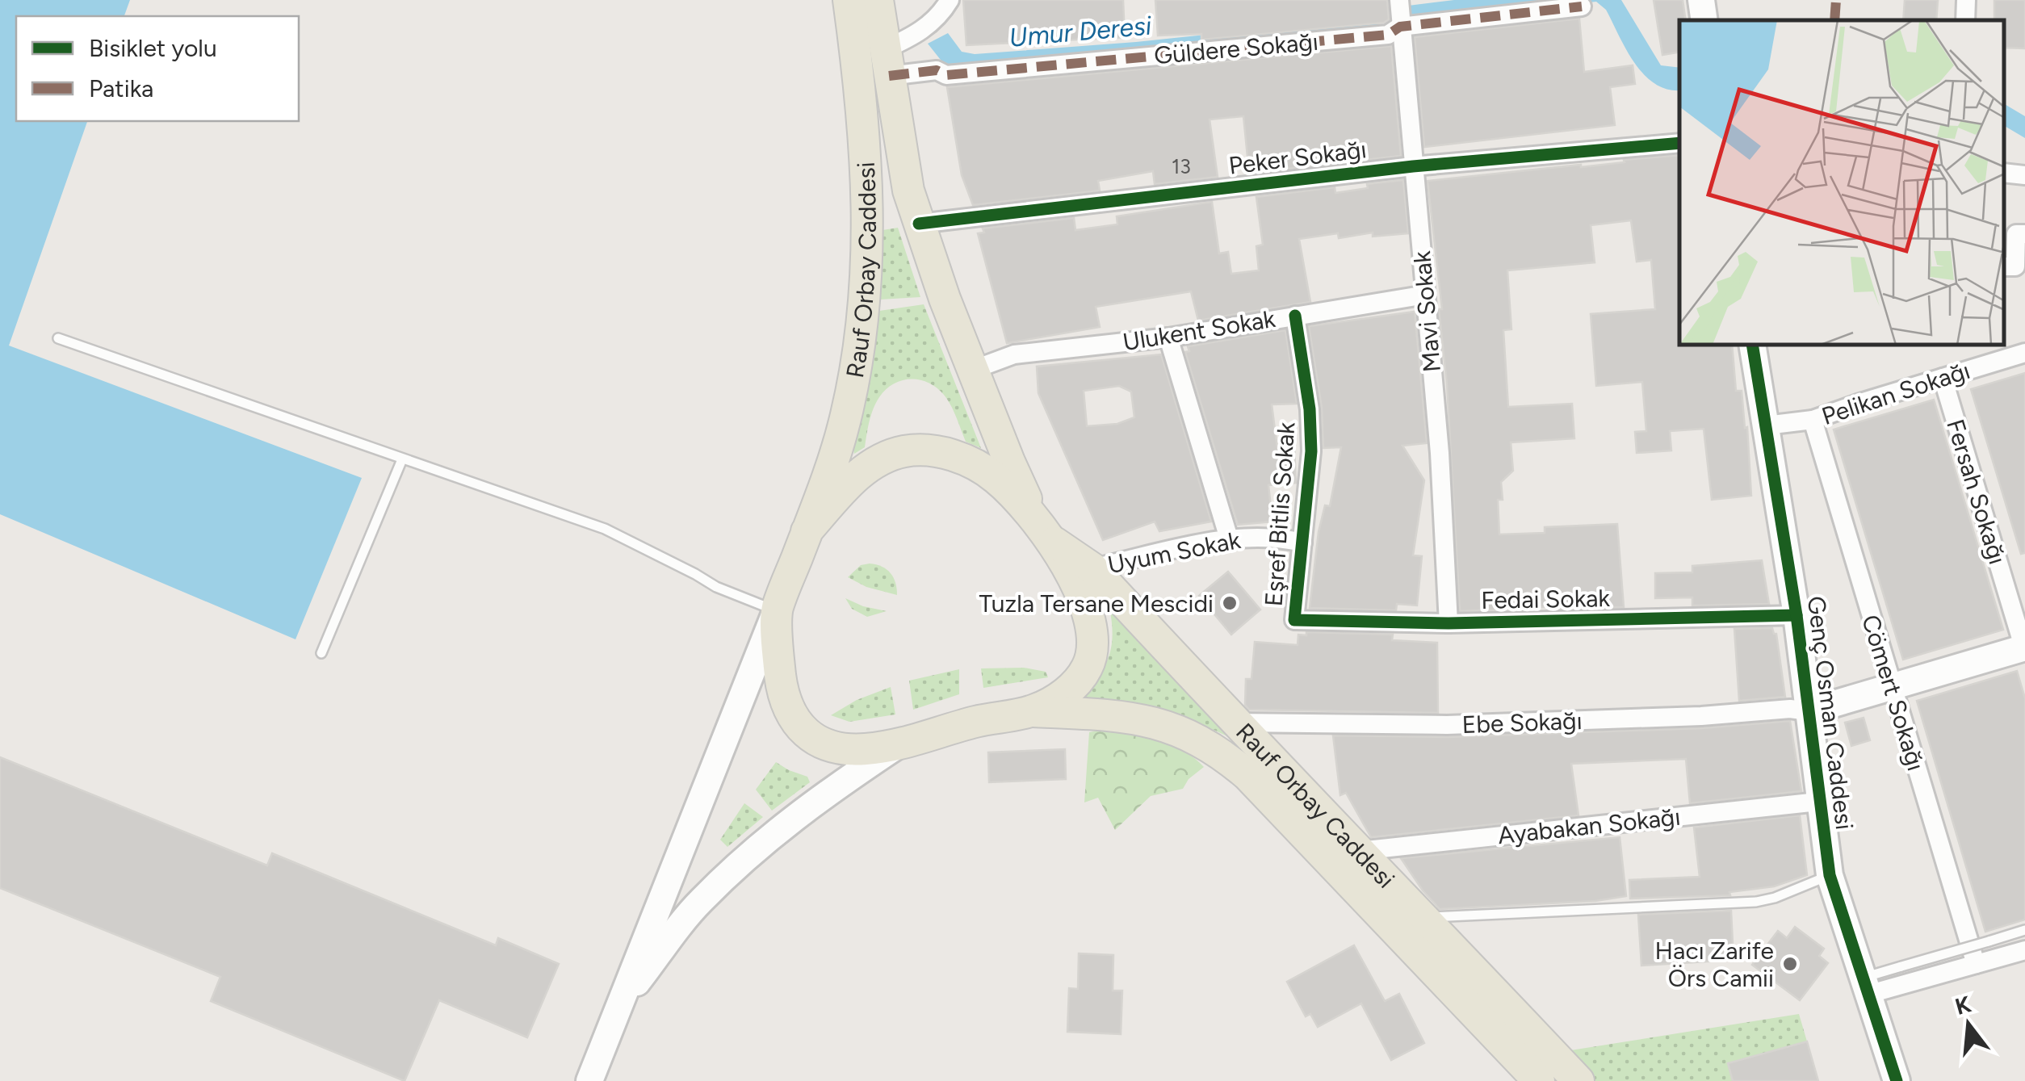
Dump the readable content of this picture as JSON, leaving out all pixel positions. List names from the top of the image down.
{
  "streets": {
    "main road": ["Rauf Orbay Caddesi"],
    "street": [
      "Güldere Sokağı",
      "Peker Sokağı",
      "Mavi Sokak",
      "Ulukent Sokak",
      "Pelikan Sokağı",
      "Fersah Sokağı",
      "Eşref Bitlis Sokak",
      "Uyum Sokak",
      "Fedai Sokak",
      "Cömert Sokağı",
      "Genç Osman Caddesi",
      "Ebe Sokağı",
      "Ayabakan Sokağı"
    ]
  },
  "crossings": [
    ["Güldere Sokağı", "Rauf Orbay Caddesi"],
    ["Güldere Sokağı", "Mavi Sokak"],
    ["Peker Sokağı", "Rauf Orbay Caddesi"],
    ["Peker Sokağı", "Mavi Sokak"],
    ["Rauf Orbay Caddesi", "Ulukent Sokak"],
    ["Rauf Orbay Caddesi", "Uyum Sokak"],
    ["Rauf Orbay Caddesi", "Ebe Sokağı"],
    ["Rauf Orbay Caddesi", "Ayabakan Sokağı"],
    ["Mavi Sokak", "Ulukent Sokak"],
    ["Mavi Sokak", "Fedai Sokak"],
    ["Ulukent Sokak", "Eşref Bitlis Sokak"],
    ["Pelikan Sokağı", "Fersah Sokağı"],
    ["Pelikan Sokağı", "Cömert Sokağı"],
    ["Pelikan Sokağı", "Genç Osman Caddesi"],
    ["Eşref Bitlis Sokak", "Uyum Sokak"],
    ["Eşref Bitlis Sokak", "Fedai Sokak"],
    ["Fedai Sokak", "Genç Osman Caddesi"],
    ["Genç Osman Caddesi", "Ebe Sokağı"],
    ["Genç Osman Caddesi", "Ayabakan Sokağı"]
  ],
  "water": ["Umur Deresi"],
  "places": ["Tuzla Tersane Mescidi", "Hacı Zarife Örs Camii"],
  "house_numbers": ["13"],
  "legend": ["Bisiklet yolu", "Patika"],
  "north": "top"
}
